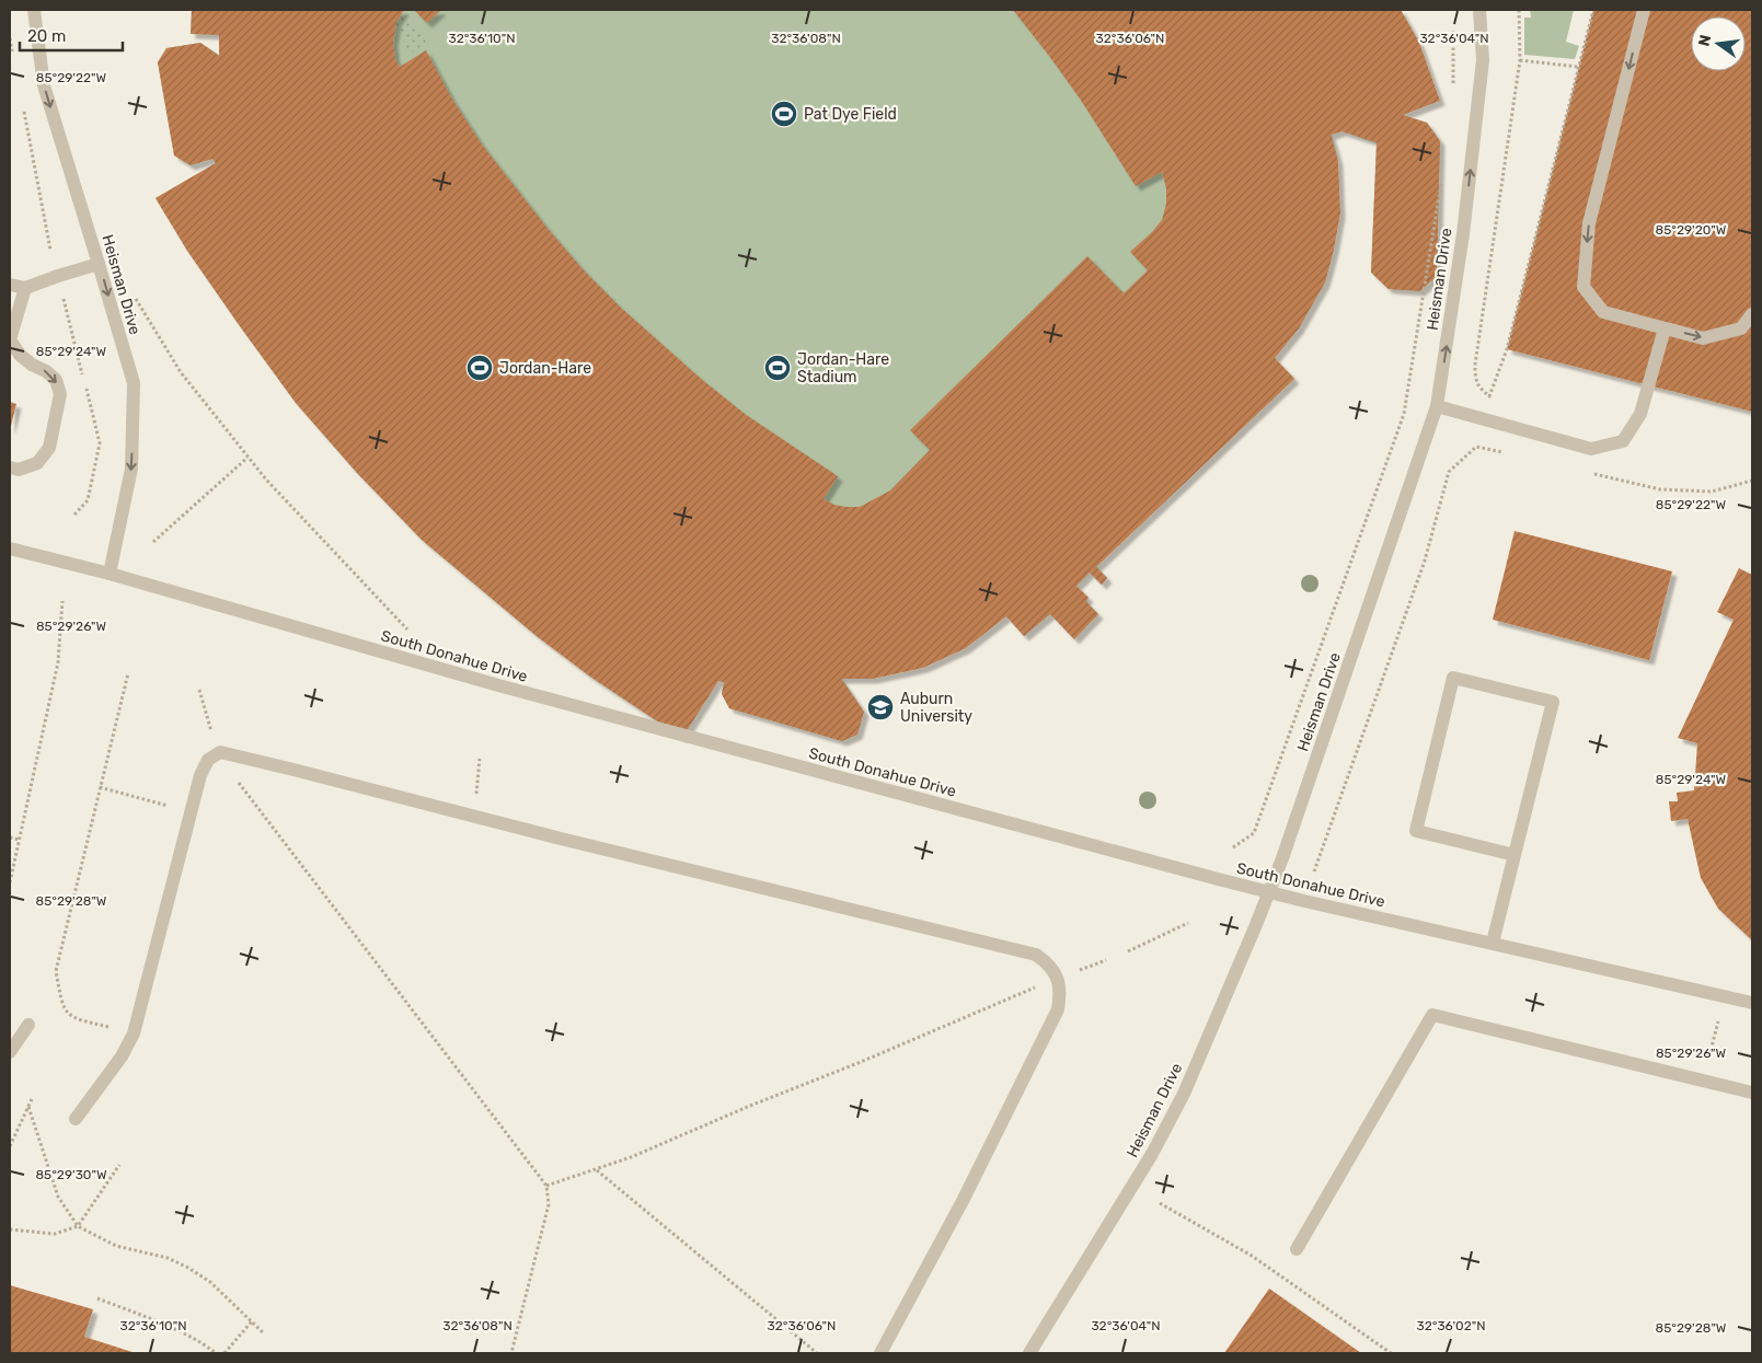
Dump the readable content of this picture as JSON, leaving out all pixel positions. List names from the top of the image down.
{
  "streets": {
    "street": ["Heisman Drive", "South Donahue Drive"]
  },
  "crossings": [
    ["Heisman Drive", "South Donahue Drive"]
  ],
  "places": {
    "sports": ["Pat Dye Field", "Jordan-Hare", "Jordan-Hare Stadium"],
    "school or university": ["Auburn University"]
  },
  "scale_bar": "20 m",
  "north": "left",
  "coordinates": [
    "32°36'10\"N",
    "32°36'08\"N",
    "32°36'06\"N",
    "32°36'04\"N",
    "85°29'22\"W",
    "85°29'20\"W",
    "85°29'24\"W",
    "85°29'26\"W",
    "85°29'28\"W",
    "85°29'30\"W",
    "32°36'02\"N"
  ]
}
